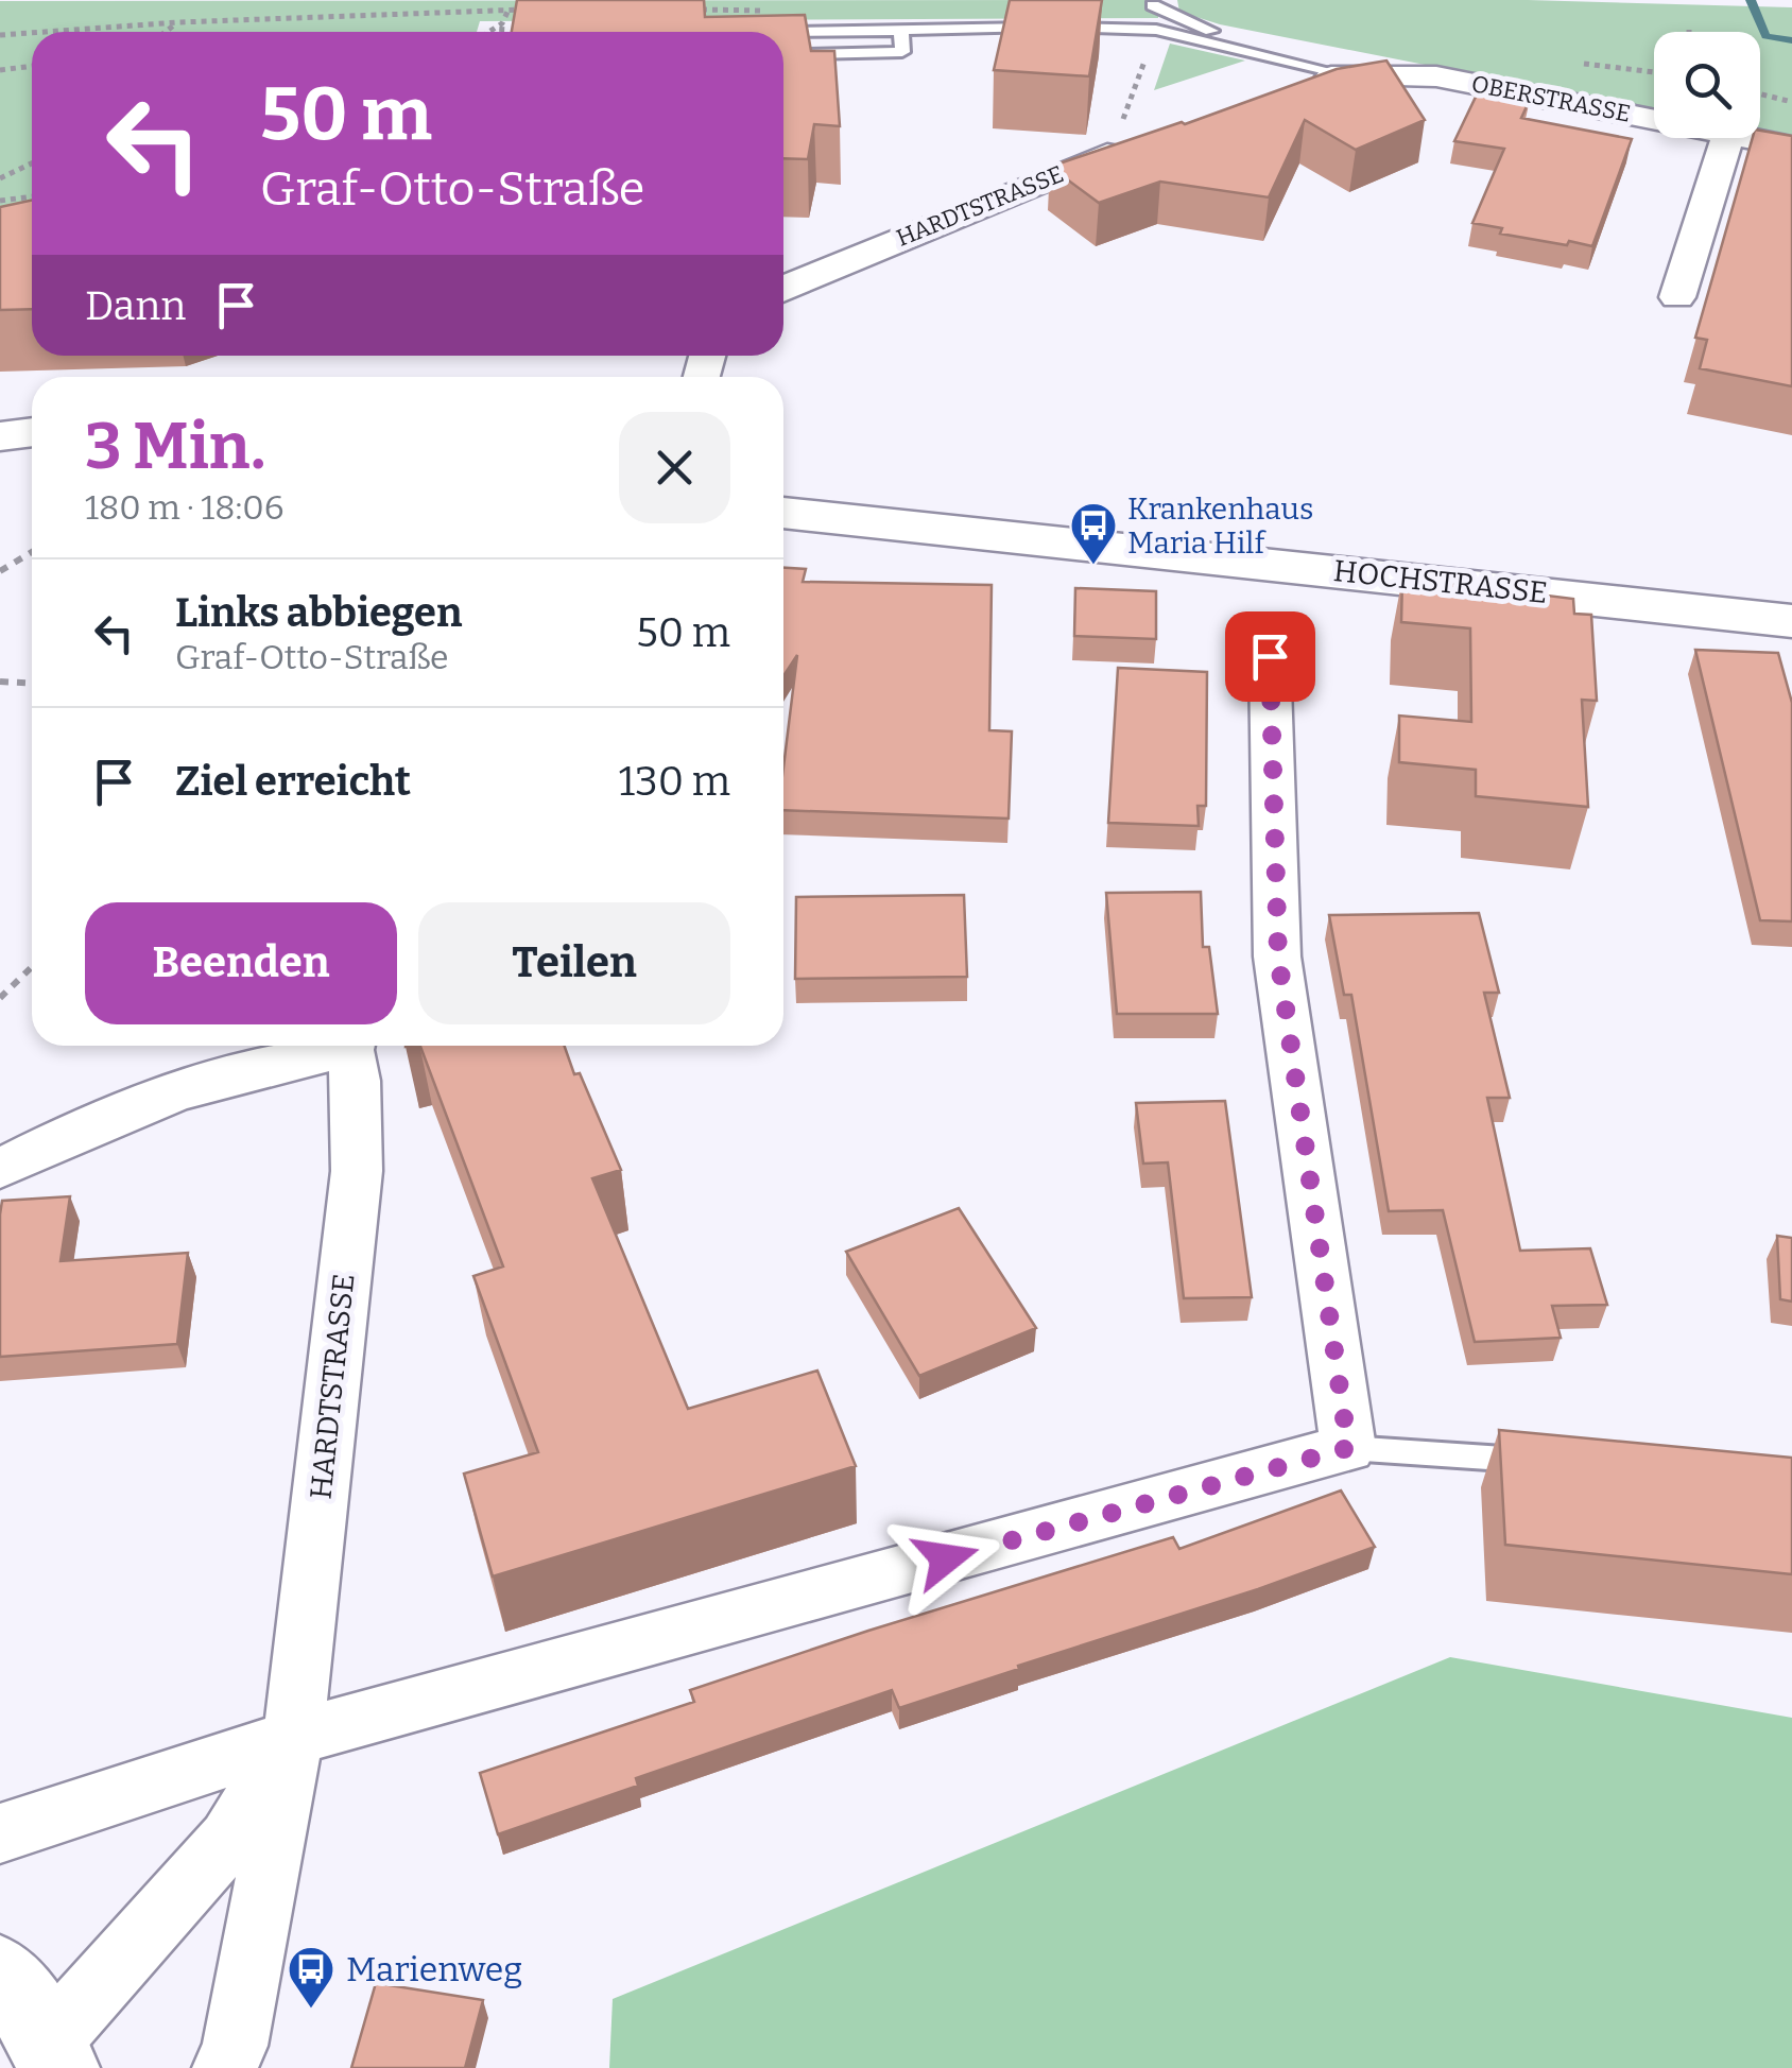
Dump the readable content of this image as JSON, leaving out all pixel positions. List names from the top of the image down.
{
  "streets": {
    "street": ["OBERSTRASSE", "HARDTSTRASSE", "HOCHSTRASSE"]
  },
  "places": {
    "bus stop": ["Krankenhaus Maria Hilf", "Marienweg"]
  },
  "page": {
    "turn": ["50 m", "Graf-Otto-Straße"],
    "then": "Dann",
    "heading": ["3 Min.", "180 m · 18:06"],
    "list": [
      {
        "name": "Links abbiegen",
        "note": "Graf-Otto-Straße",
        "value": "50 m"
      },
      {
        "name": "Ziel erreicht",
        "value": "130 m"
      }
    ],
    "buttons": ["Beenden", "Teilen"]
  }
}
